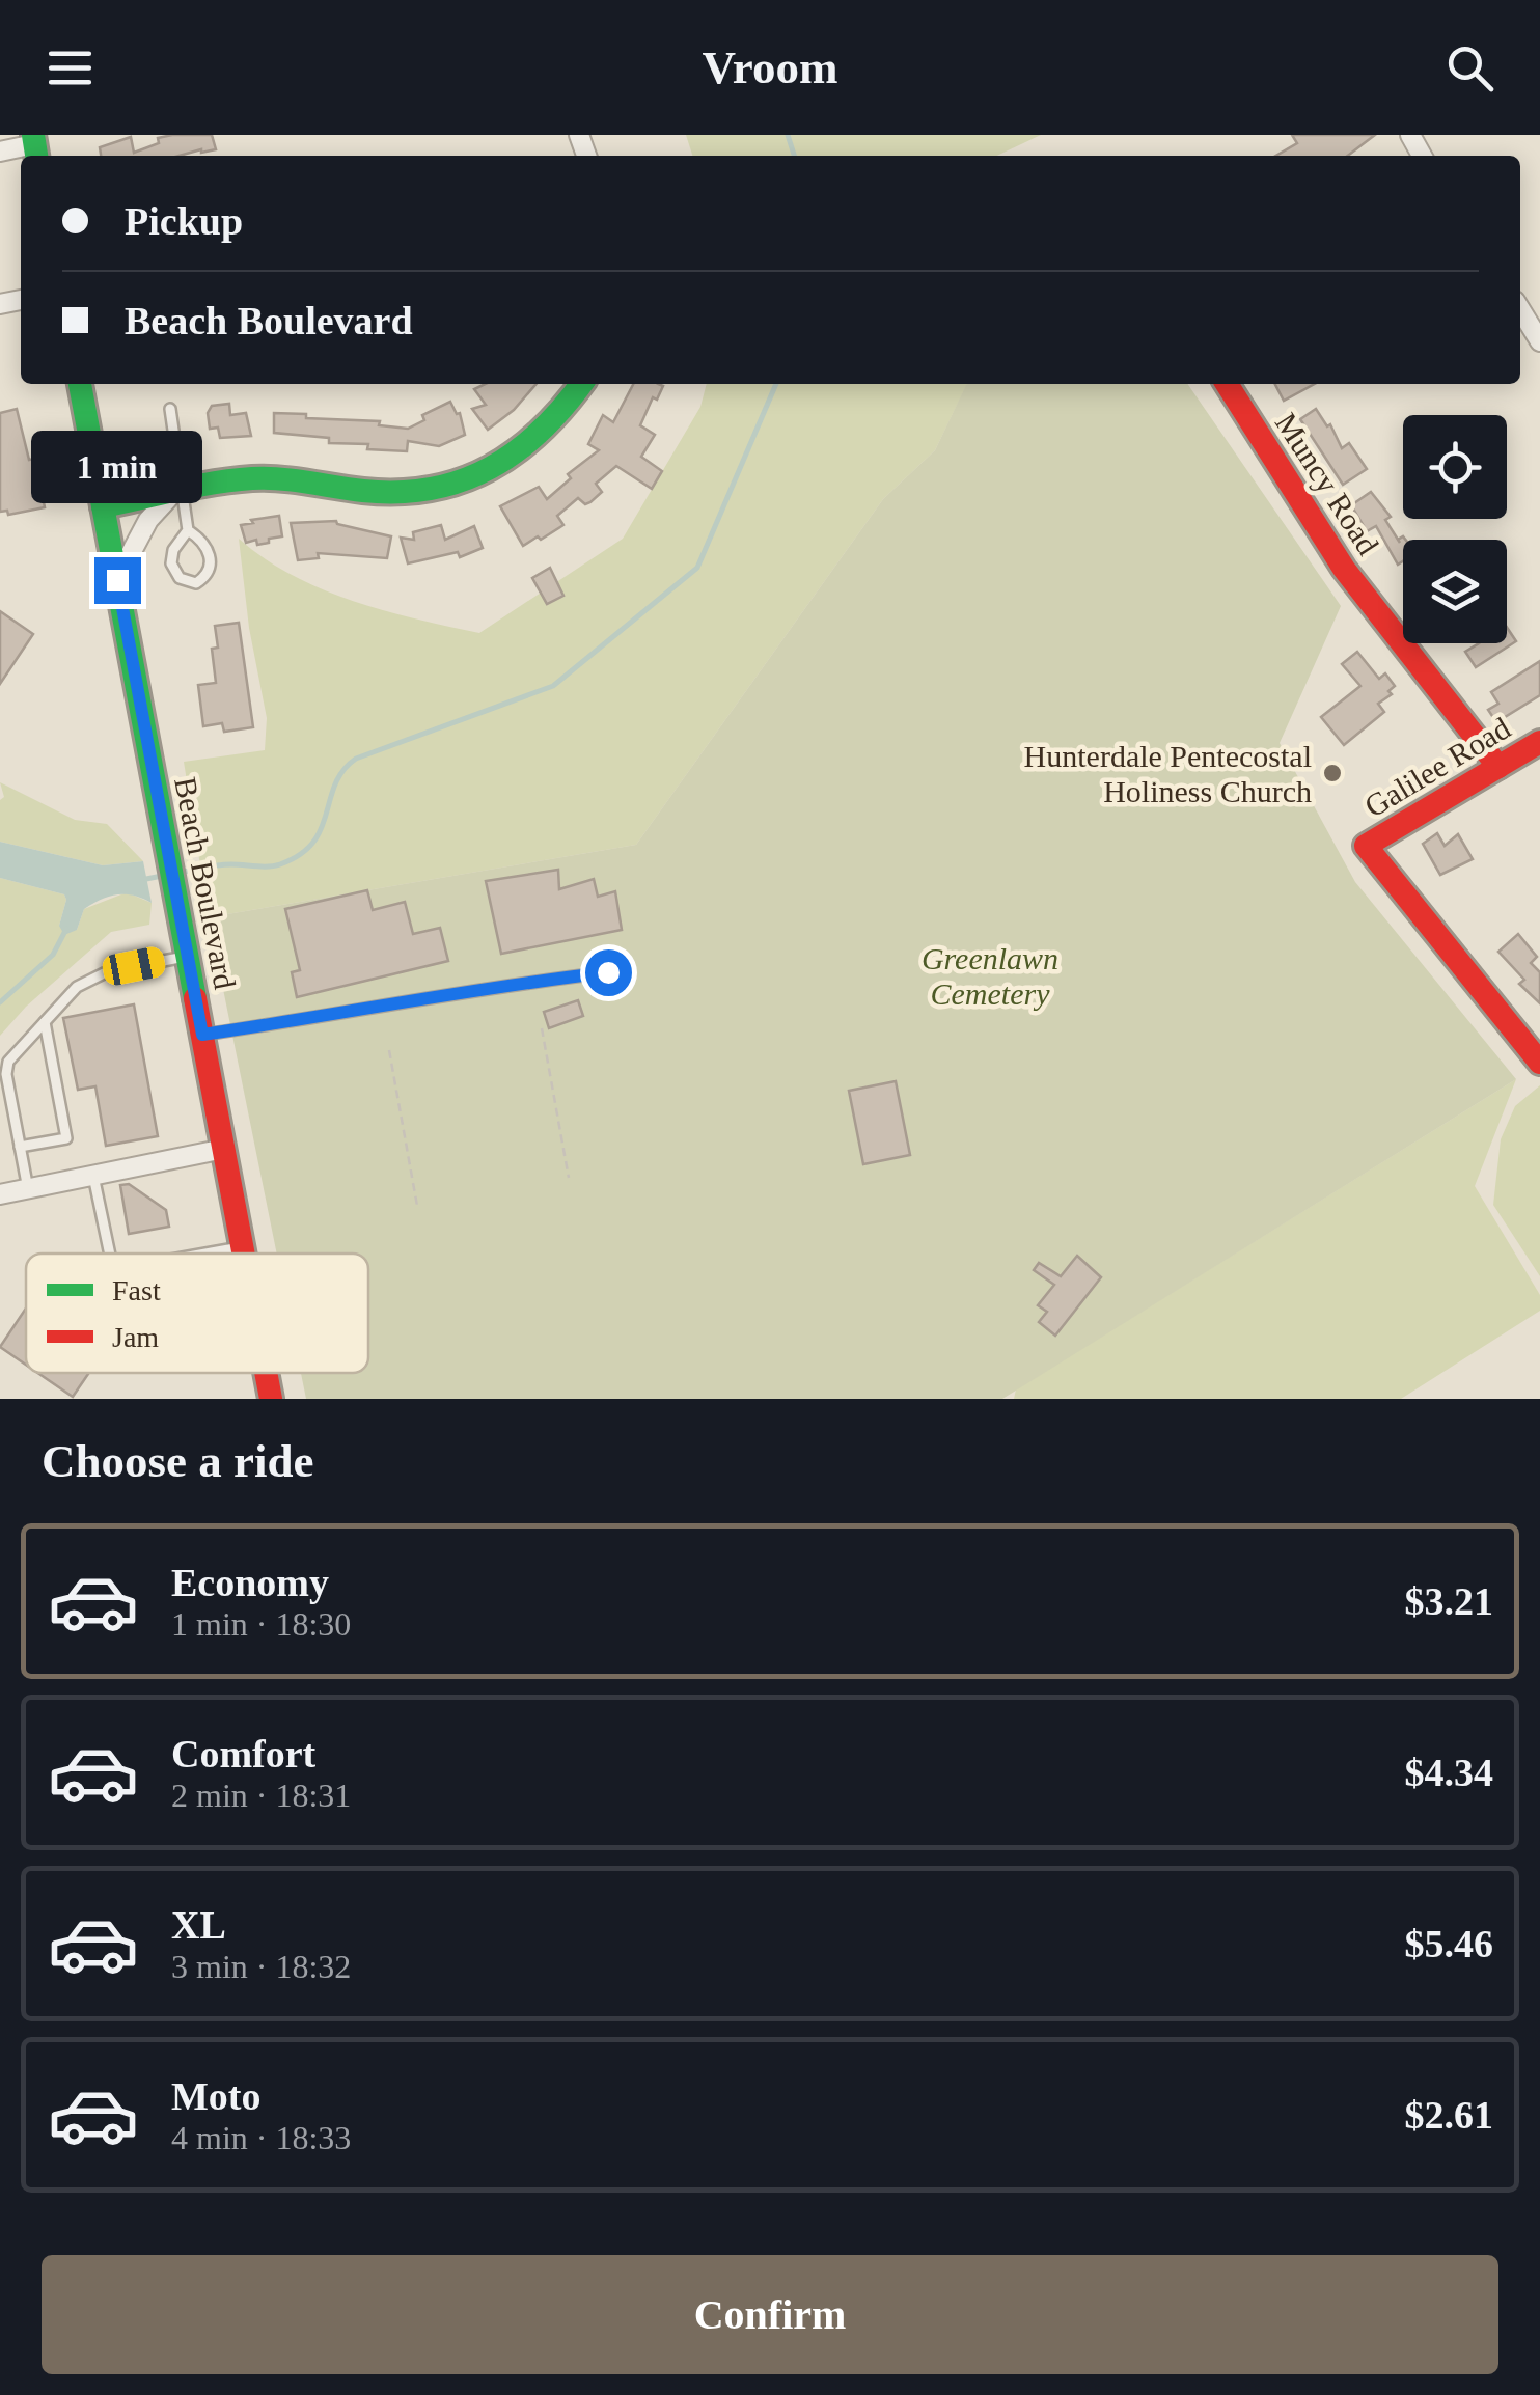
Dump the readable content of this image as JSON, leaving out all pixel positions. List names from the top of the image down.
{
  "streets": {
    "main road": ["Muncy Road", "Galilee Road", "Beach Boulevard"]
  },
  "crossings": [
    ["Muncy Road", "Galilee Road"]
  ],
  "parks": ["Greenlawn Cemetery"],
  "places": ["Hunterdale Pentecostal Holiness Church"],
  "legend": ["Fast", "Jam"],
  "page": {
    "header": "Vroom",
    "banner": ["Pickup", "Beach Boulevard"],
    "bubble": "1 min",
    "heading": "Choose a ride",
    "list": [
      {
        "name": "Economy",
        "note": "1 min · 18:30",
        "value": "$3.21"
      },
      {
        "name": "Comfort",
        "note": "2 min · 18:31",
        "value": "$4.34"
      },
      {
        "name": "XL",
        "note": "3 min · 18:32",
        "value": "$5.46"
      },
      {
        "name": "Moto",
        "note": "4 min · 18:33",
        "value": "$2.61"
      }
    ],
    "buttons": "Confirm"
  }
}
